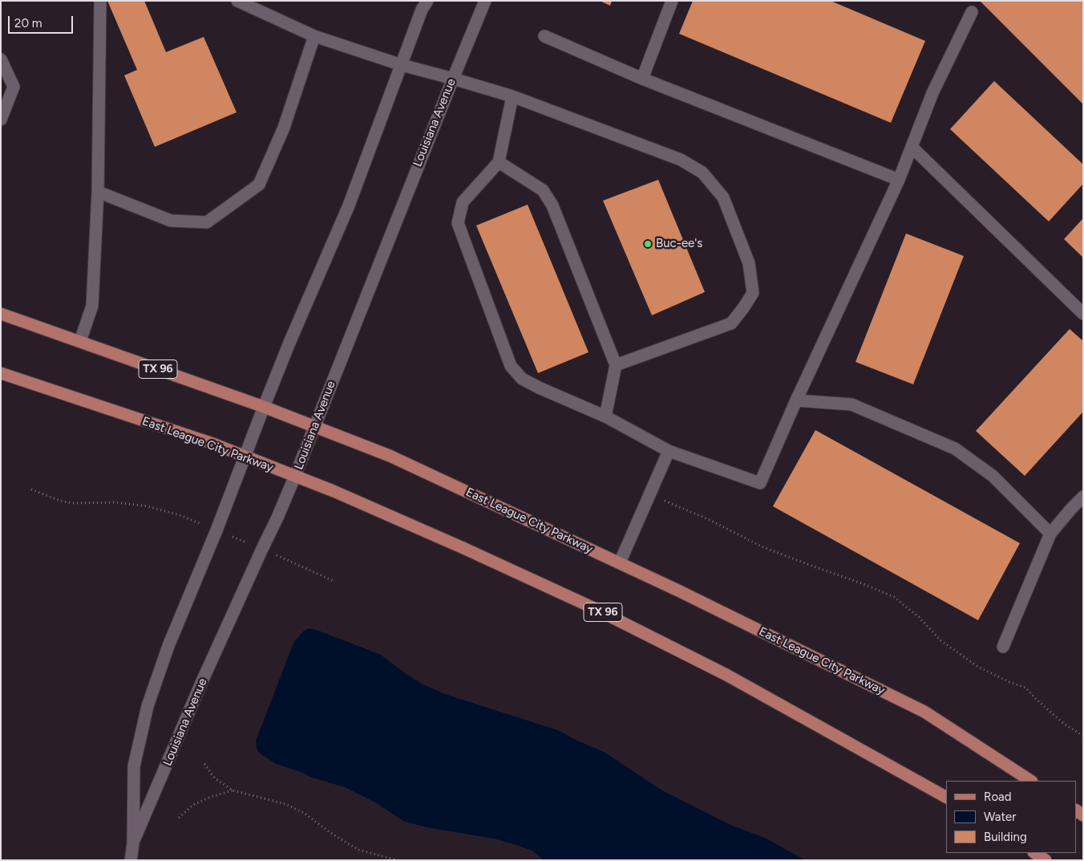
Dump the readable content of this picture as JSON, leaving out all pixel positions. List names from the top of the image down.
{
  "streets": {
    "main road": ["TX 96", "East League City Parkway"],
    "street": ["Louisiana Avenue"]
  },
  "crossings": [
    ["Louisiana Avenue", "East League City Parkway"]
  ],
  "places": ["Buc-ee's"],
  "legend": ["Road", "Water", "Building"],
  "scale_bar": "20 m"
}
